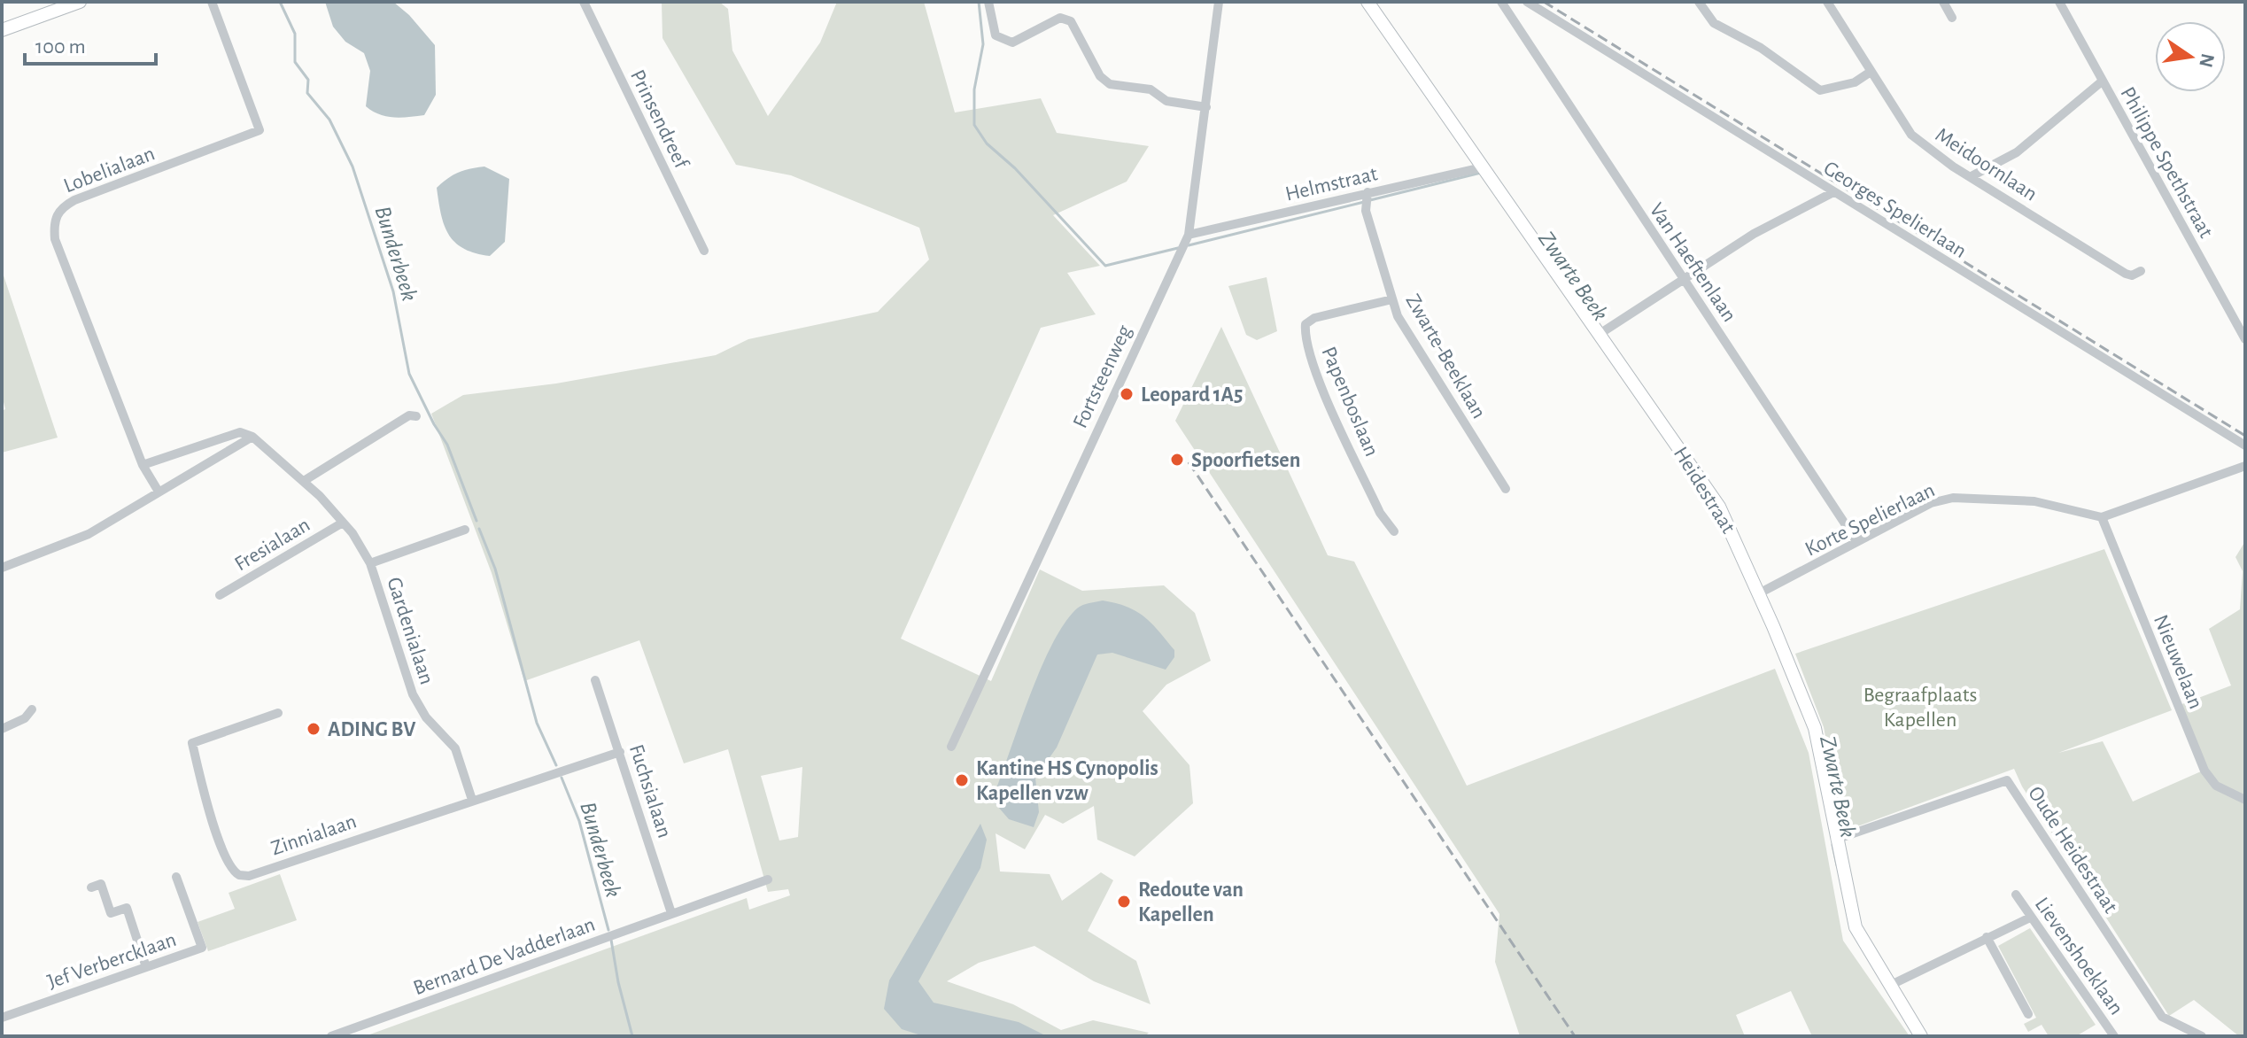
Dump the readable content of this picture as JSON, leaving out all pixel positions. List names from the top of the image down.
{
  "streets": {
    "street": [
      "Prinsendreef",
      "Philippe Spethstraat",
      "Meidoornlaan",
      "Lobelialaan",
      "Helmstraat",
      "Georges Spelierlaan",
      "Van Haeftenlaan",
      "Zwarte-Beeklaan",
      "Fortsteenweg",
      "Papenboslaan",
      "Heidestraat",
      "Korte Spelierlaan",
      "Fresialaan",
      "Gardenialaan",
      "Nieuwelaan",
      "Fuchsialaan",
      "Zinnialaan",
      "Oude Heidestraat",
      "Bernard De Vadderlaan",
      "Lievenshoeklaan",
      "Jef Verbercklaan"
    ]
  },
  "crossings": [
    ["Helmstraat", "Zwarte-Beeklaan"],
    ["Helmstraat", "Fortsteenweg"],
    ["Helmstraat", "Heidestraat"],
    ["Van Haeftenlaan", "Korte Spelierlaan"],
    ["Zwarte-Beeklaan", "Papenboslaan"],
    ["Heidestraat", "Korte Spelierlaan"],
    ["Heidestraat", "Oude Heidestraat"],
    ["Korte Spelierlaan", "Nieuwelaan"],
    ["Fresialaan", "Gardenialaan"],
    ["Gardenialaan", "Zinnialaan"],
    ["Fuchsialaan", "Zinnialaan"],
    ["Fuchsialaan", "Bernard De Vadderlaan"]
  ],
  "water": ["Bunderbeek", "Zwarte Beek"],
  "parks": ["Begraafplaats Kapellen"],
  "places": [
    "Leopard 1A5",
    "Spoorfietsen",
    "ADING BV",
    "Kantine HS Cynopolis Kapellen vzw",
    "Redoute van Kapellen"
  ],
  "scale_bar": "100 m",
  "north": "right"
}
